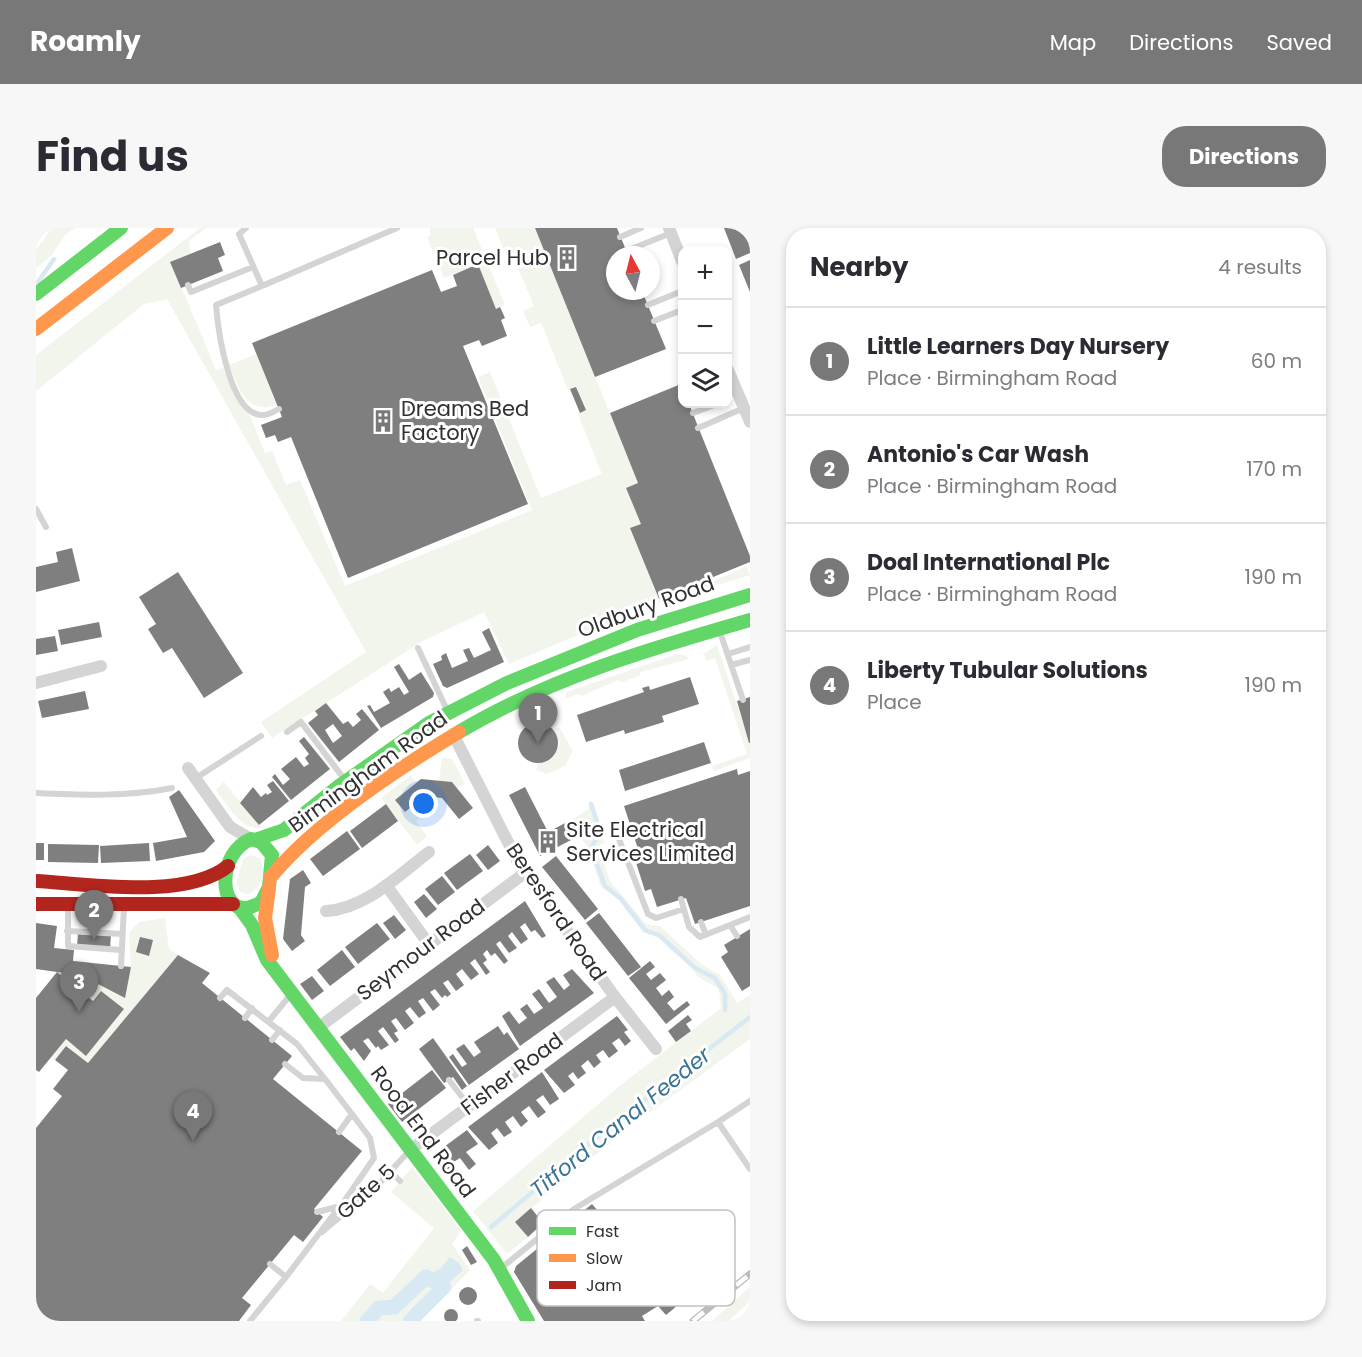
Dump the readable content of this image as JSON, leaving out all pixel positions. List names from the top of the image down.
{
  "streets": {
    "main road": ["Oldbury Road", "Birmingham Road", "Rood End Road"],
    "street": ["Beresford Road", "Seymour Road", "Fisher Road"],
    "lane": ["Gate 5"]
  },
  "crossings": [
    ["Oldbury Road", "Birmingham Road"],
    ["Birmingham Road", "Beresford Road"],
    ["Birmingham Road", "Rood End Road"],
    ["Beresford Road", "Seymour Road"],
    ["Beresford Road", "Fisher Road"],
    ["Seymour Road", "Rood End Road"],
    ["Fisher Road", "Rood End Road"],
    ["Fisher Road", "Gate 5"],
    ["Rood End Road", "Gate 5"]
  ],
  "water": ["Titford Canal Feeder"],
  "places": {
    "building": ["Parcel Hub", "Dreams Bed Factory", "Site Electrical Services Limited"]
  },
  "legend": ["Fast", "Slow", "Jam"],
  "north": "top",
  "page": {
    "header": "Roamly",
    "nav": ["Map", "Directions", "Saved"],
    "title": "Find us",
    "buttons": "Directions",
    "heading": ["Nearby", "4 results"],
    "map_buttons": ["+", "−"],
    "list": [
      {
        "mark": "1",
        "name": "Little Learners Day Nursery",
        "note": "Place · Birmingham Road",
        "value": "60 m"
      },
      {
        "mark": "2",
        "name": "Antonio's Car Wash",
        "note": "Place · Birmingham Road",
        "value": "170 m"
      },
      {
        "mark": "3",
        "name": "Doal International Plc",
        "note": "Place · Birmingham Road",
        "value": "190 m"
      },
      {
        "mark": "4",
        "name": "Liberty Tubular Solutions",
        "note": "Place",
        "value": "190 m"
      }
    ],
    "pins": [
      "1",
      "2",
      "3",
      "4"
    ]
  }
}
